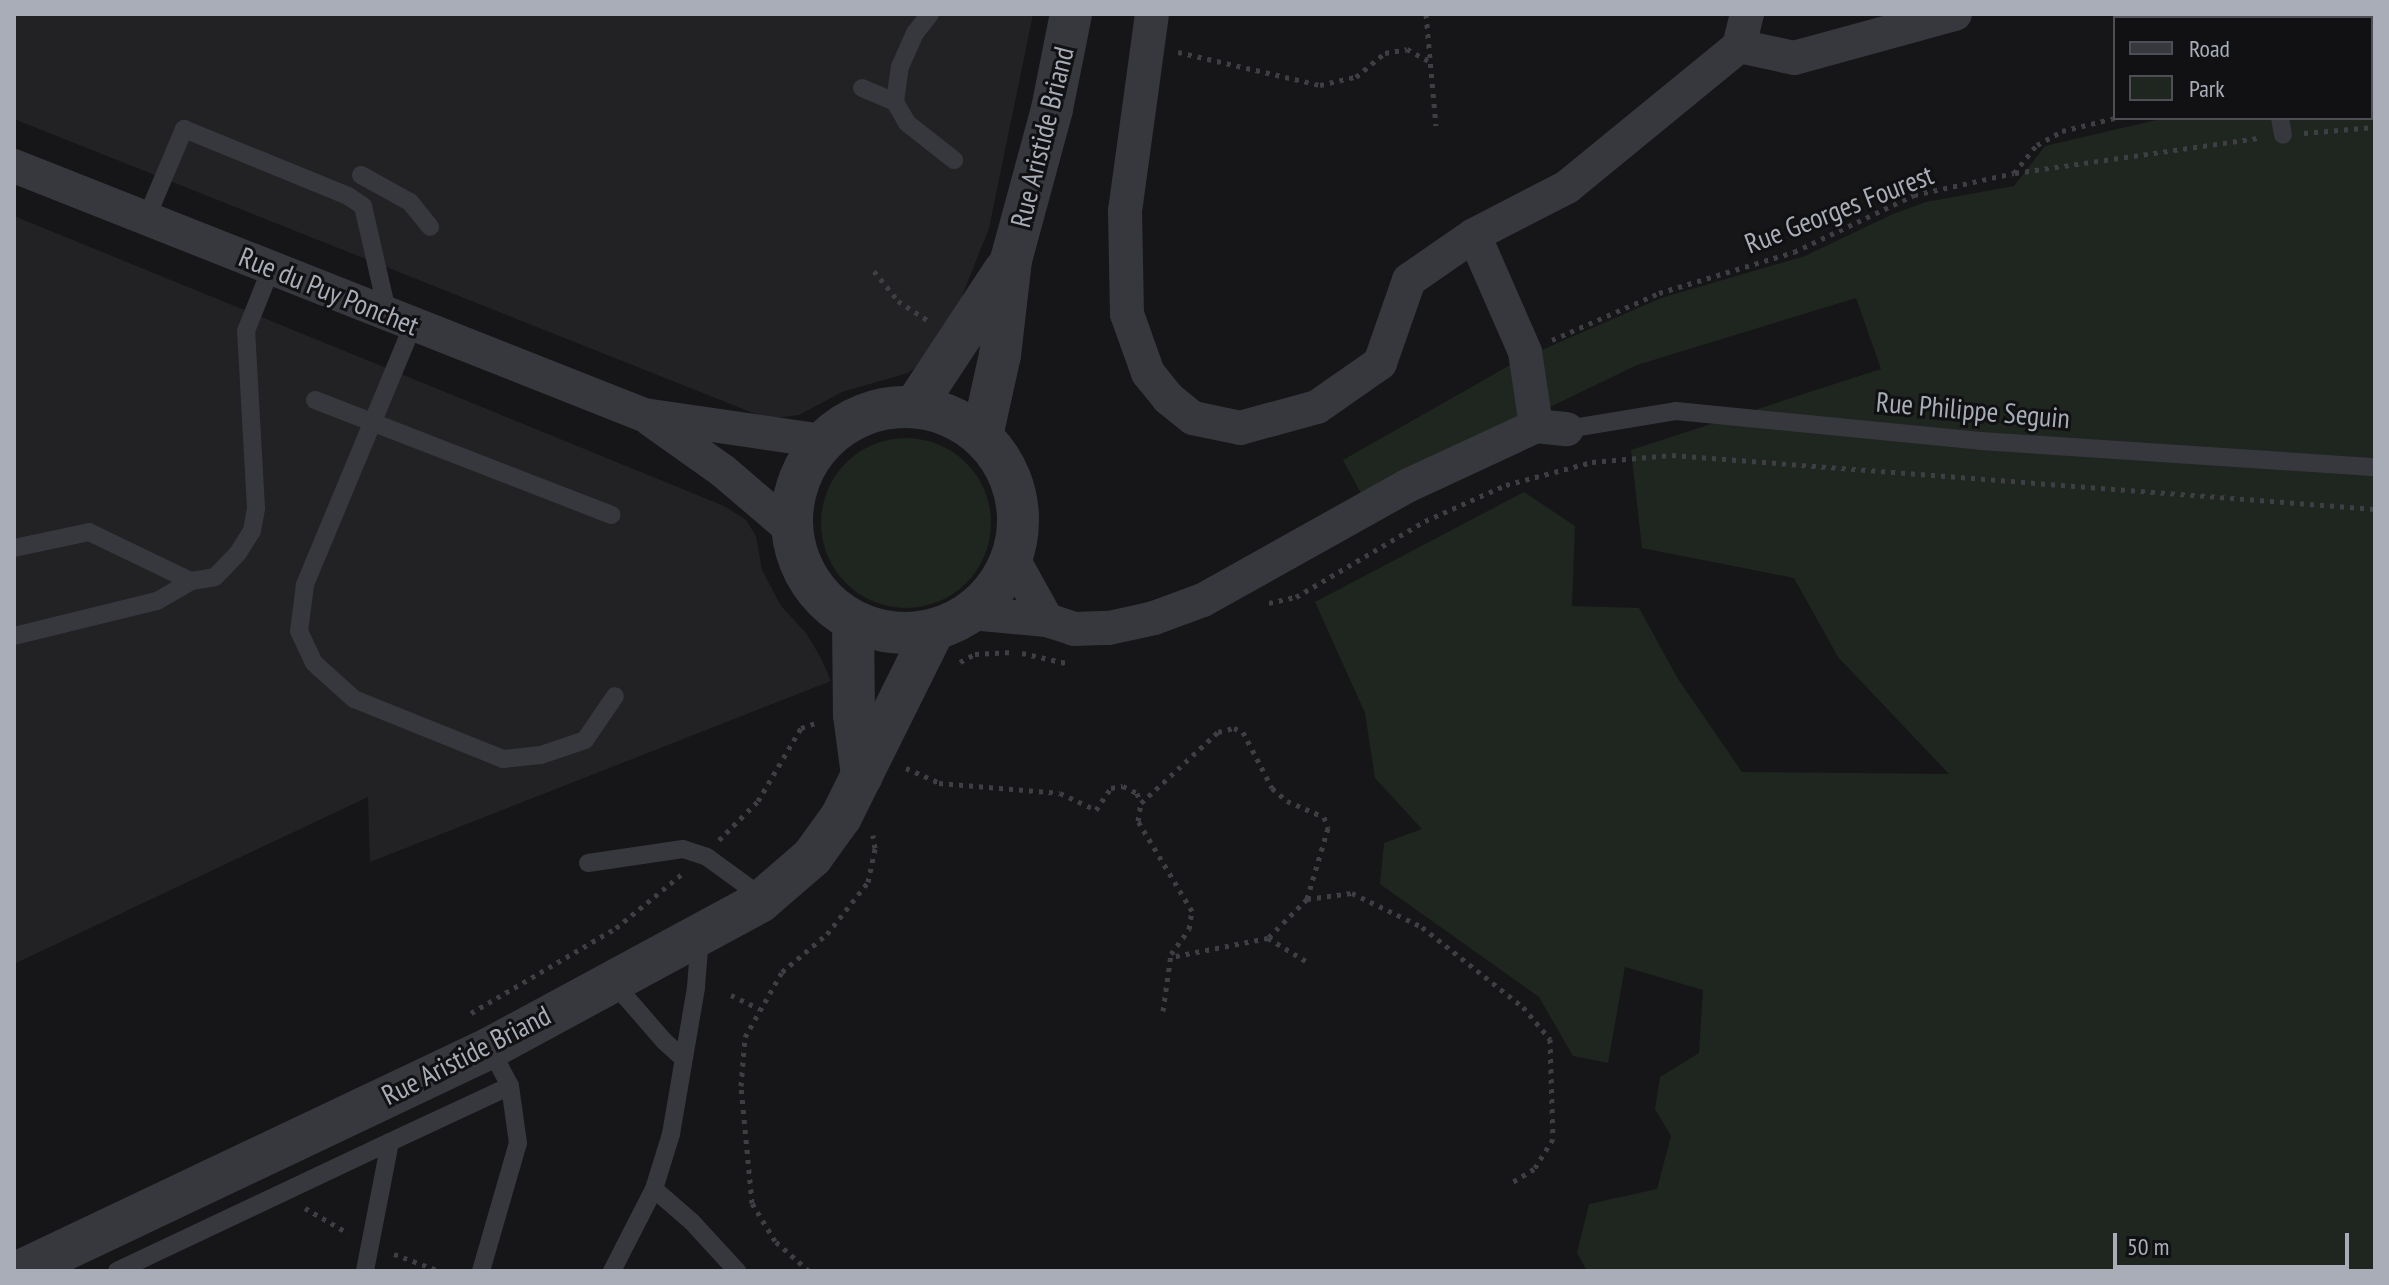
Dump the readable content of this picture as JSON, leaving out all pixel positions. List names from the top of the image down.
{
  "streets": {
    "street": ["Rue Aristide Briand", "Rue du Puy Ponchet"],
    "lane": ["Rue Philippe Seguin"],
    "path": ["Rue Georges Fourest"]
  },
  "crossings": [
    ["Rue Aristide Briand", "Rue du Puy Ponchet"]
  ],
  "legend": ["Road", "Park"],
  "scale_bar": "50 m"
}
